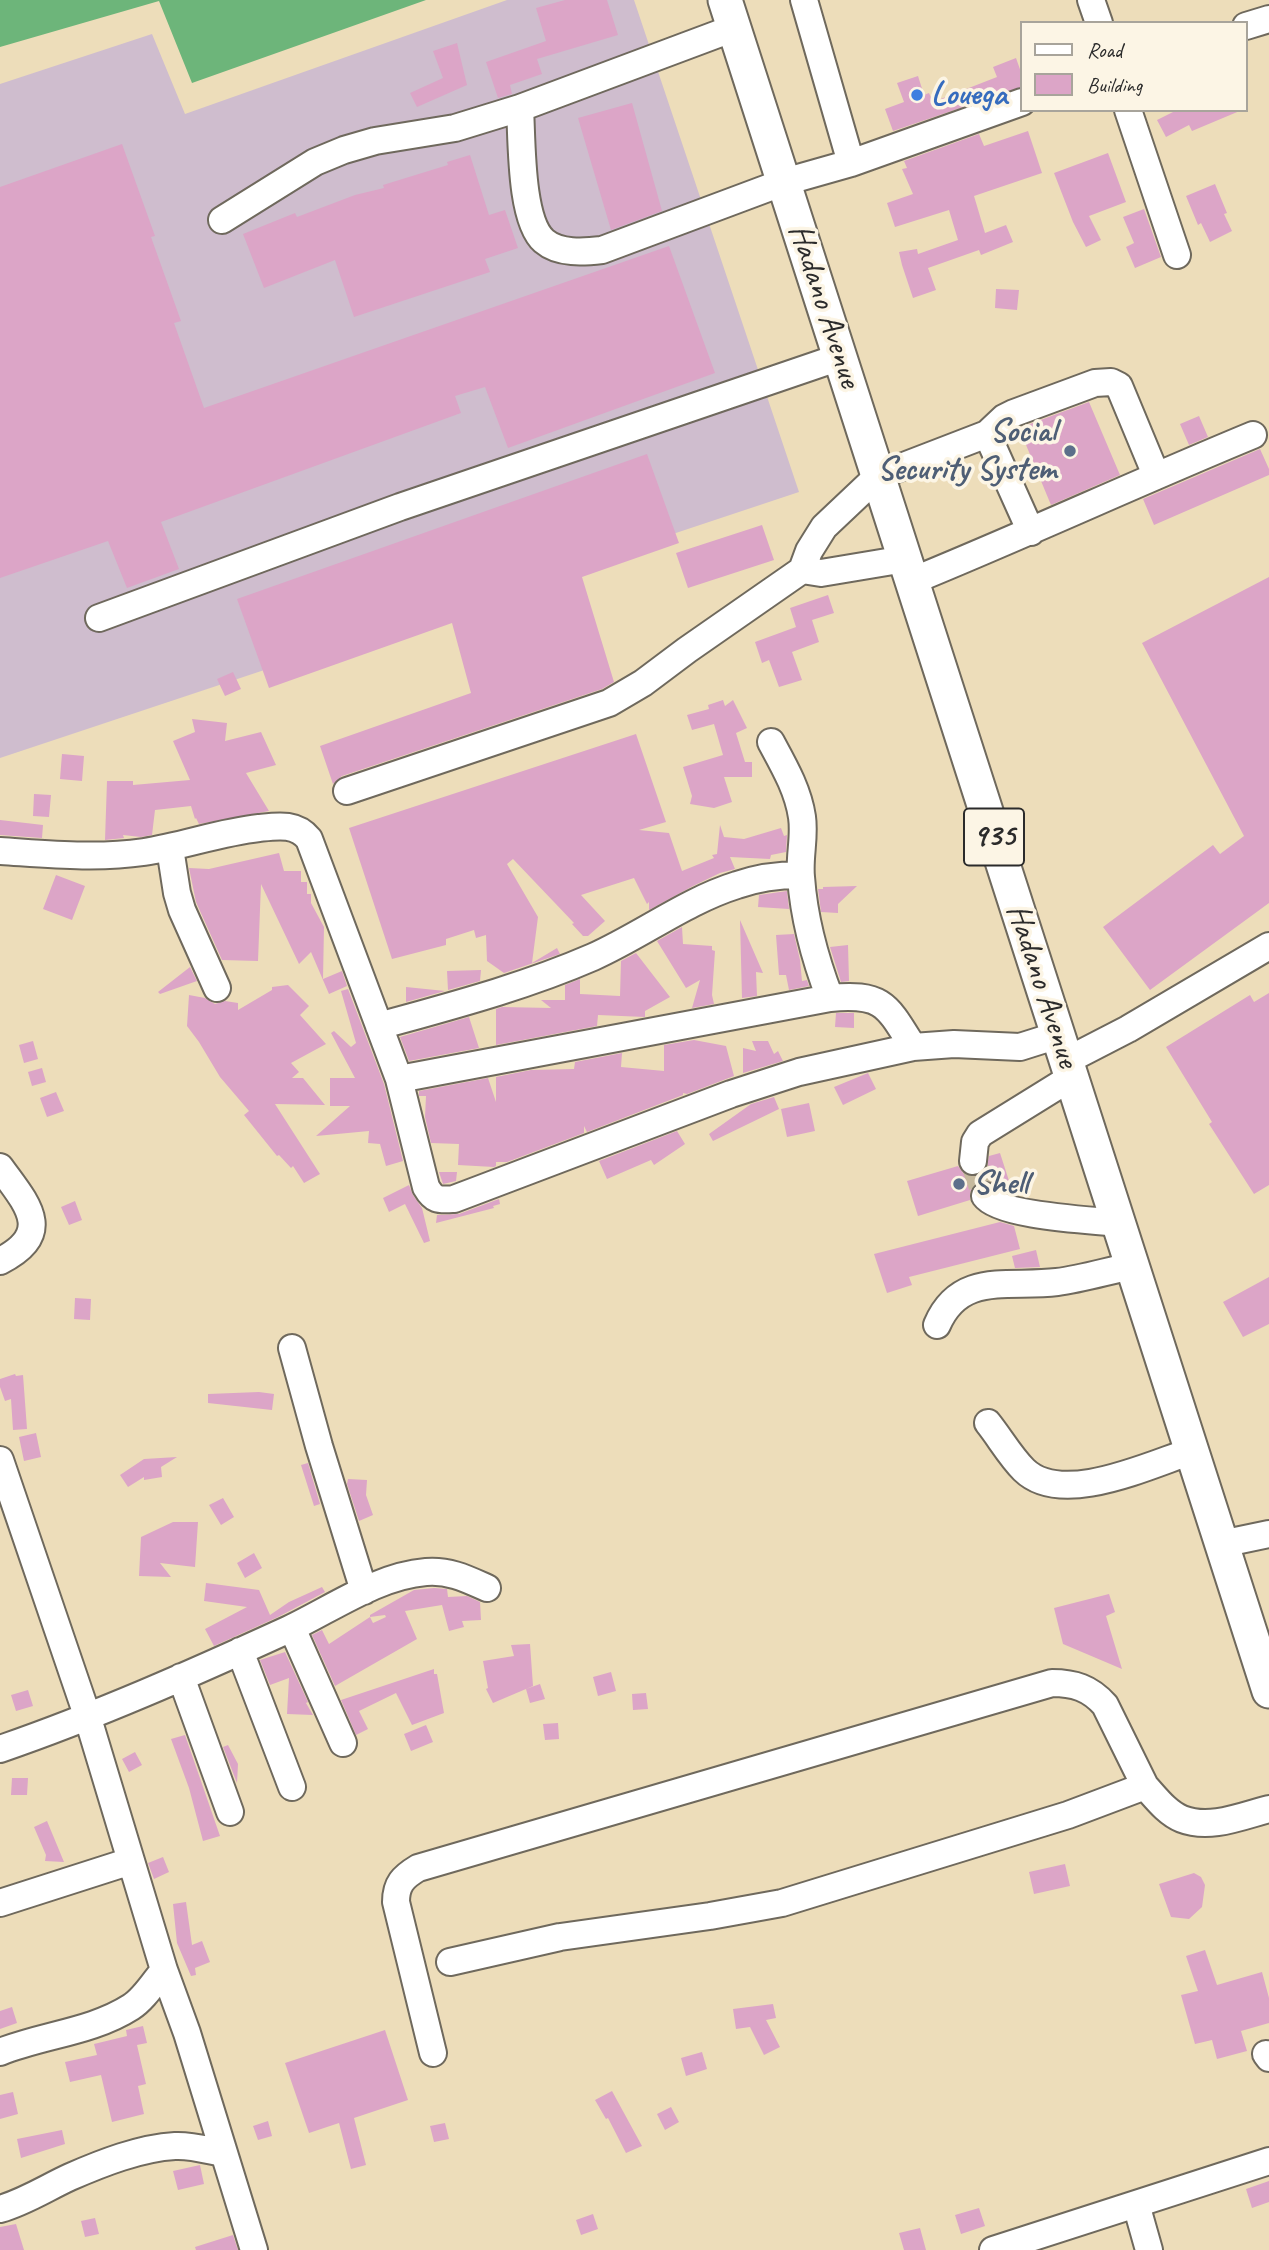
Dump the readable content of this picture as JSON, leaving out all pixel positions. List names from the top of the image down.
{
  "streets": {
    "main road": ["Hadano Avenue", "935"]
  },
  "places": ["Louega", "Social Security System", "Shell"],
  "legend": ["Road", "Building"]
}
